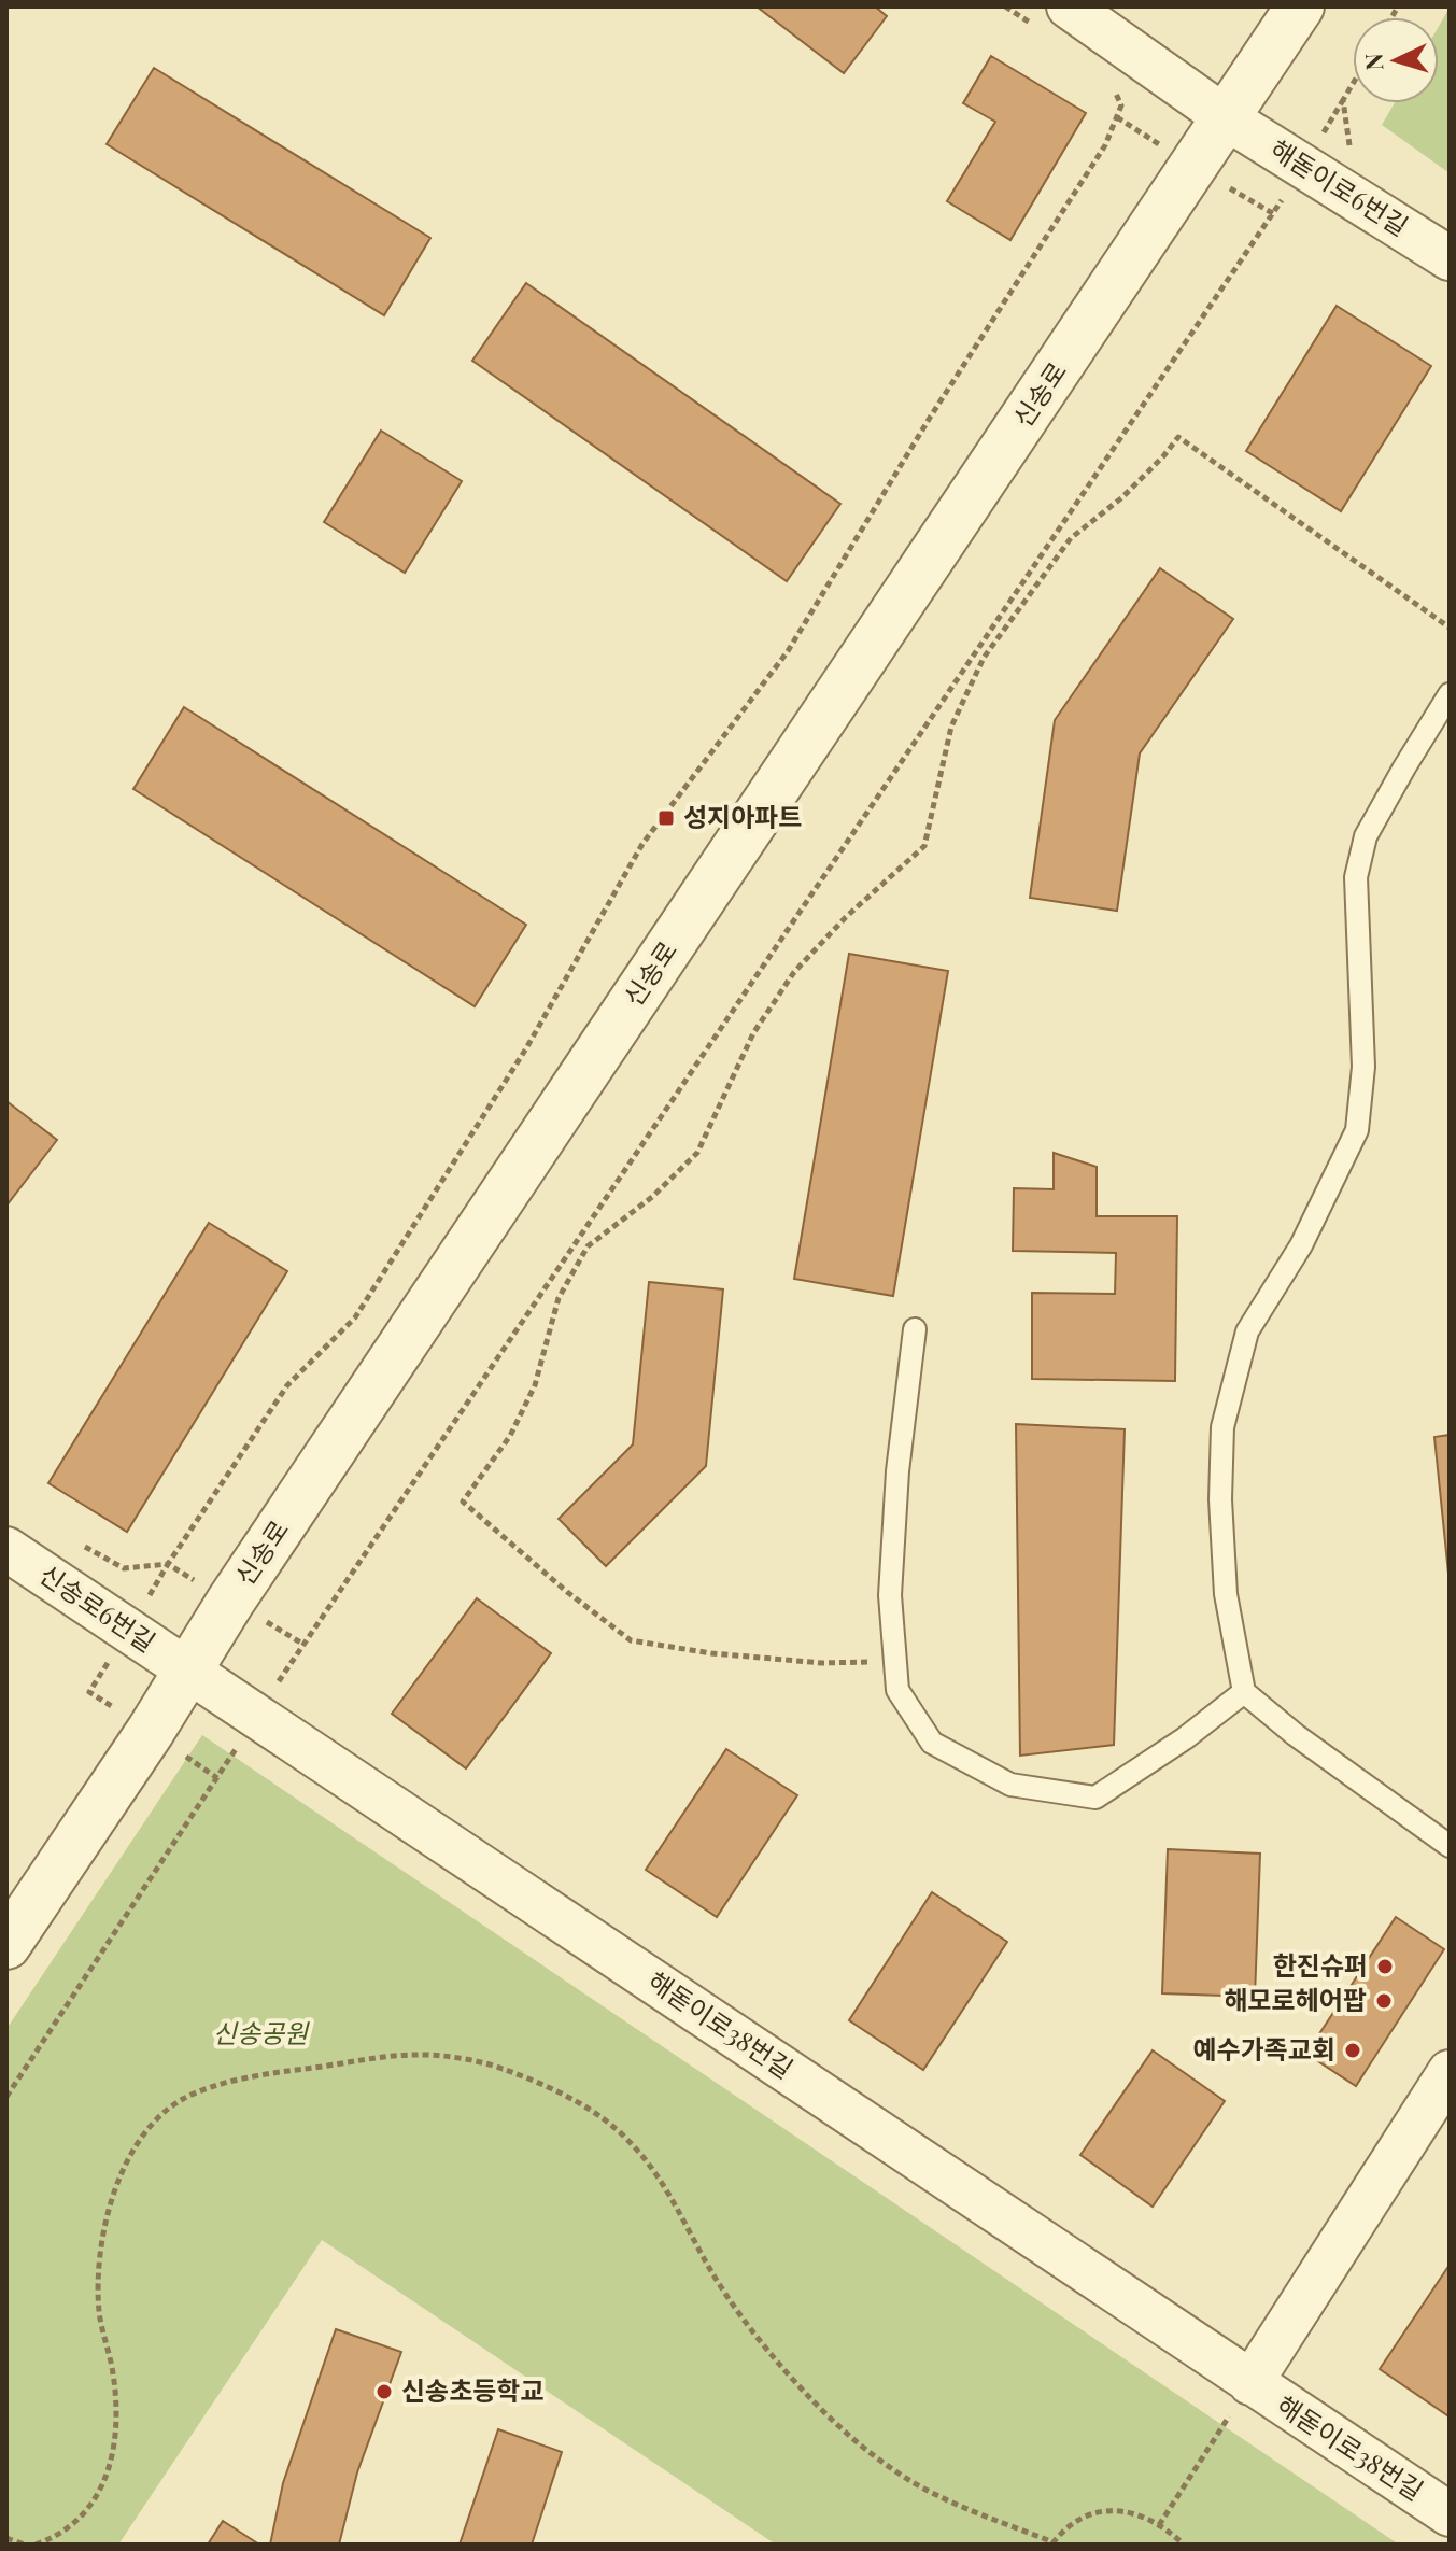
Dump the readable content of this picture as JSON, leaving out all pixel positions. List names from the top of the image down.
{
  "streets": {
    "street": [
      "해돋이로6번길",
      "신송로",
      "신송로6번길",
      "해돋이로38번길"
    ]
  },
  "crossings": [
    ["해돋이로6번길", "신송로"],
    ["신송로", "신송로6번길"],
    ["신송로", "해돋이로38번길"],
    ["신송로6번길", "해돋이로38번길"]
  ],
  "parks": ["신송공원"],
  "places": {
    "transit": ["성지아파트"],
    "other": [
      "한진슈퍼",
      "해모로헤어팝",
      "예수가족교회",
      "신송초등학교"
    ]
  },
  "north": "left"
}
